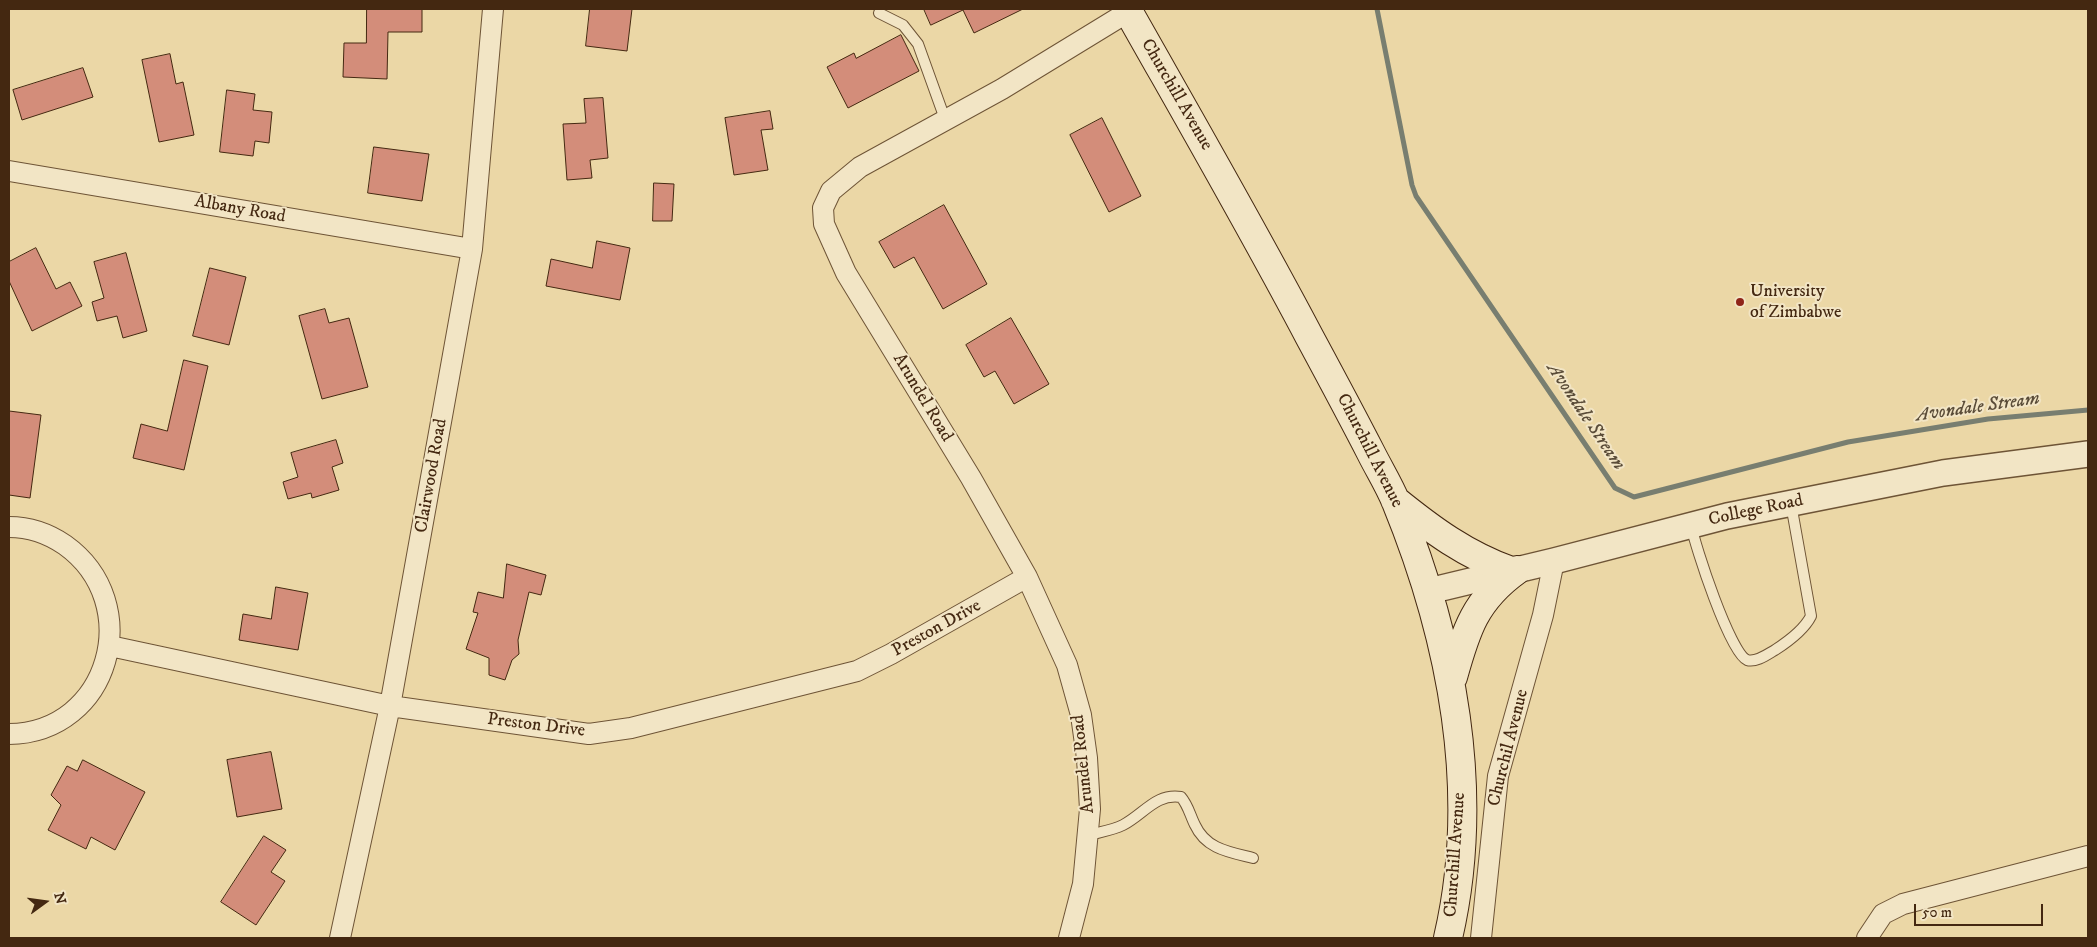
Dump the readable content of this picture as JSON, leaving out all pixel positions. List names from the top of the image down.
{
  "streets": {
    "main road": ["Churchill Avenue"],
    "street": [
      "Albany Road",
      "Arundel Road",
      "Clairwood Road",
      "College Road",
      "Preston Drive",
      "Churchil Avenue"
    ]
  },
  "crossings": [
    ["Churchill Avenue", "Arundel Road"],
    ["Churchill Avenue", "College Road"],
    ["Albany Road", "Clairwood Road"],
    ["Arundel Road", "Preston Drive"],
    ["Clairwood Road", "Preston Drive"],
    ["College Road", "Churchil Avenue"]
  ],
  "water": ["Avondale Stream"],
  "places": ["University of Zimbabwe"],
  "scale_bar": "50 m",
  "north": "right"
}
